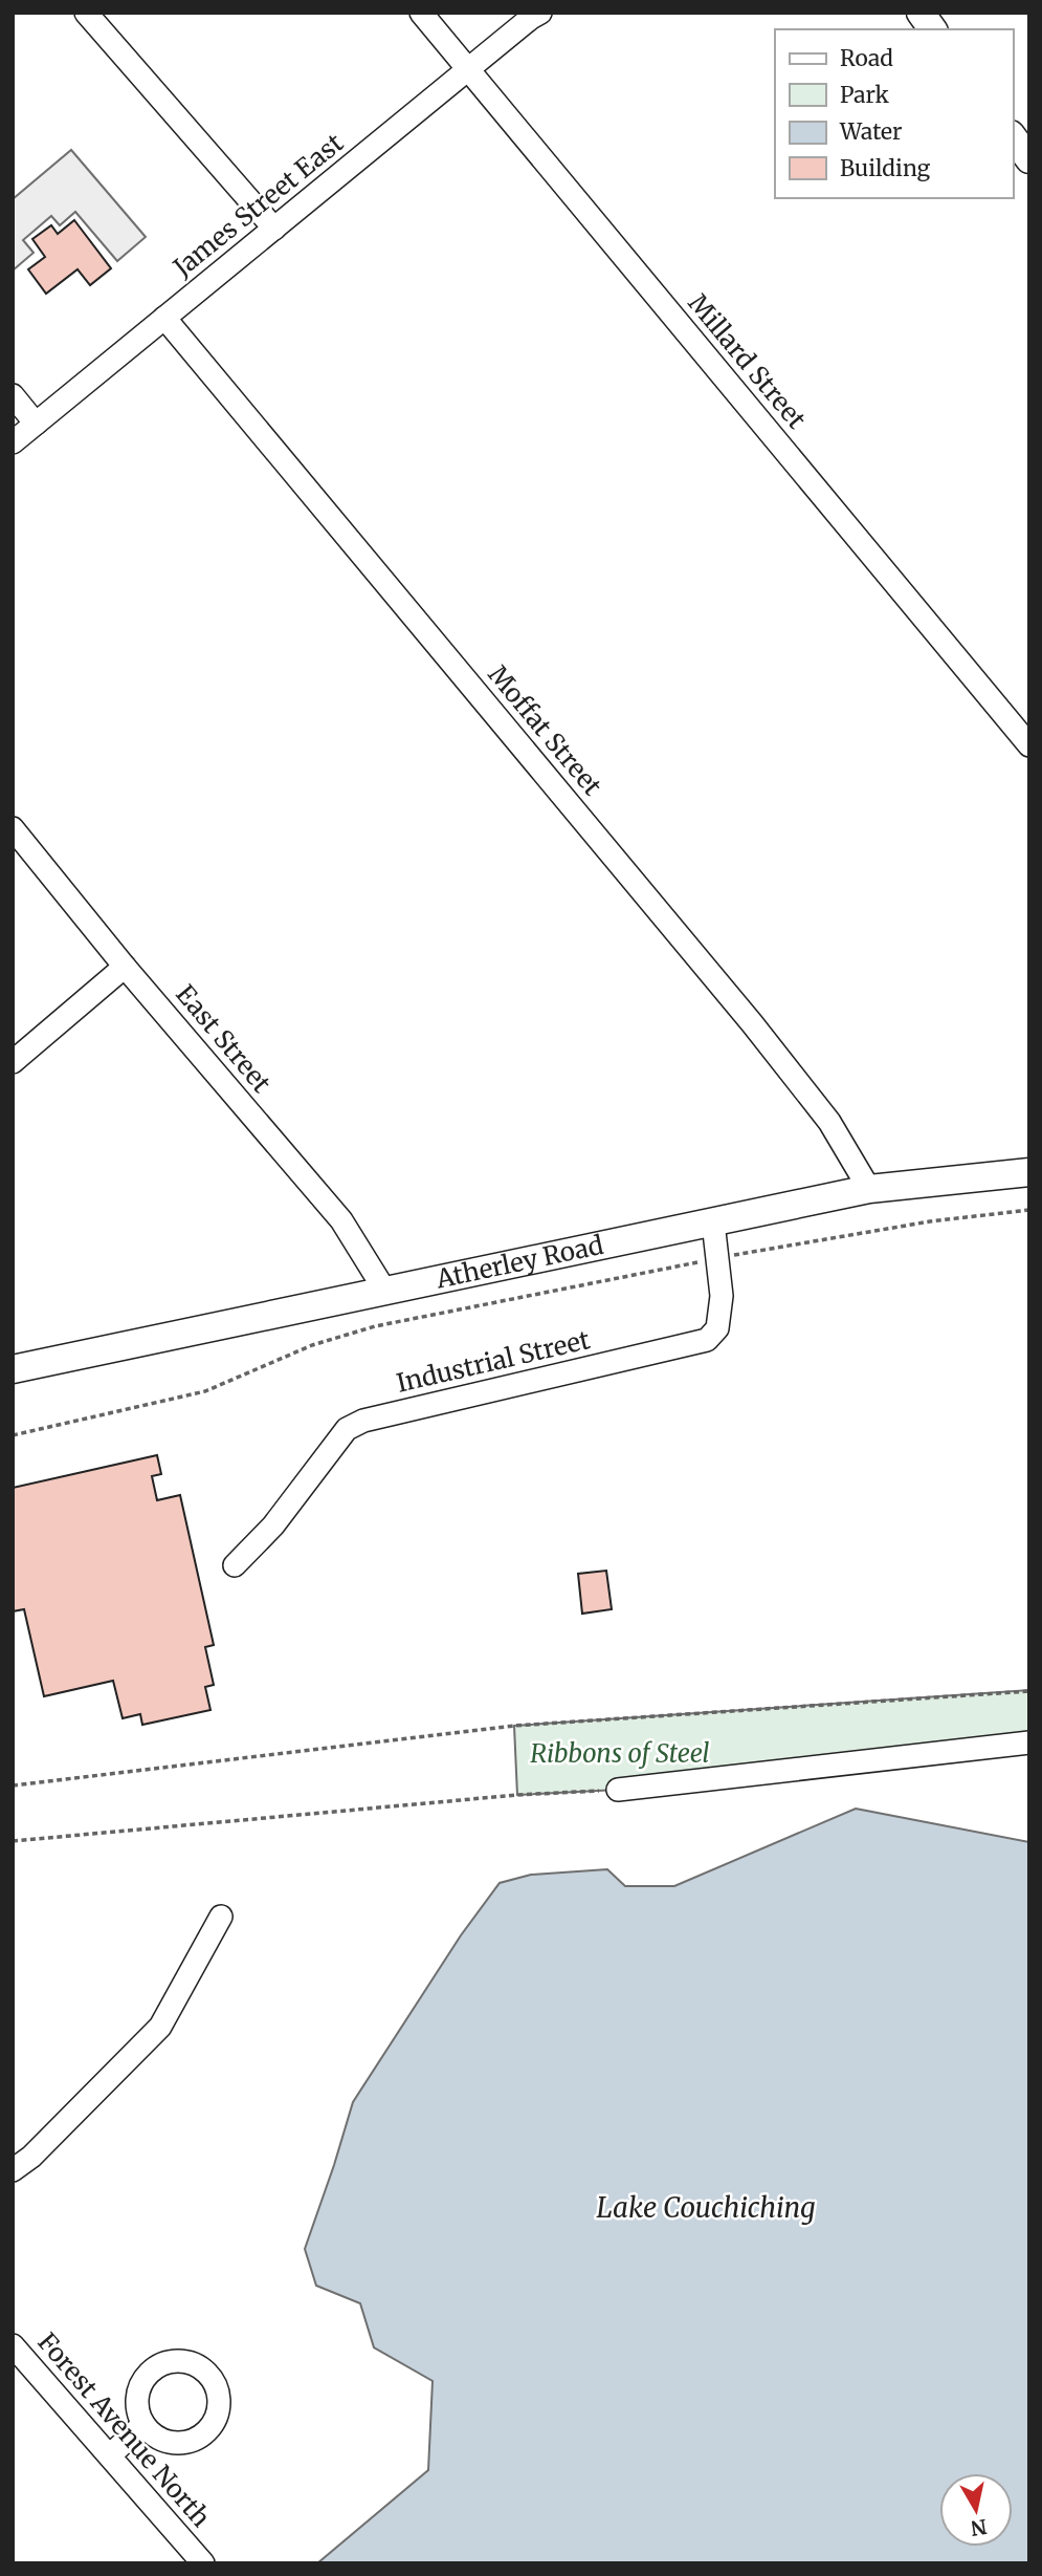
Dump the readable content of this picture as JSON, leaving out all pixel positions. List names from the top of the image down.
{
  "streets": {
    "main road": ["Atherley Road"],
    "street": [
      "James Street East",
      "Millard Street",
      "Moffat Street",
      "East Street",
      "Industrial Street",
      "Forest Avenue North"
    ]
  },
  "crossings": [
    ["James Street East", "Millard Street"],
    ["James Street East", "Moffat Street"],
    ["Moffat Street", "Atherley Road"],
    ["East Street", "Atherley Road"],
    ["Atherley Road", "Industrial Street"]
  ],
  "water": ["Lake Couchiching"],
  "parks": ["Ribbons of Steel"],
  "legend": [
    "Road",
    "Park",
    "Water",
    "Building"
  ],
  "north": "bottom"
}
